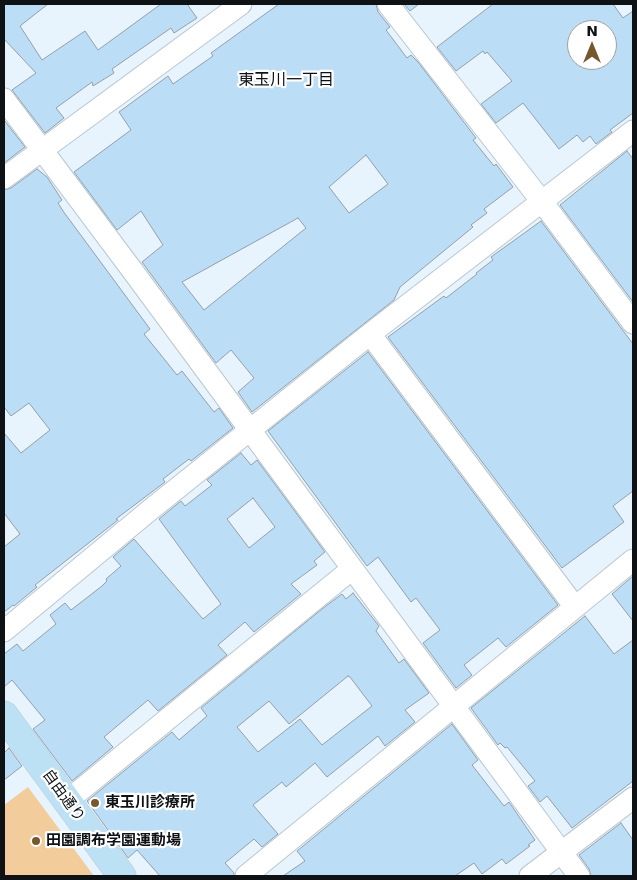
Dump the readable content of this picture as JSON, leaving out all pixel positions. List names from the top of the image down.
{
  "streets": {
    "street": ["自由通り"]
  },
  "districts": ["東玉川一丁目"],
  "places": ["東玉川診療所", "田園調布学園運動場"],
  "north": "top"
}
